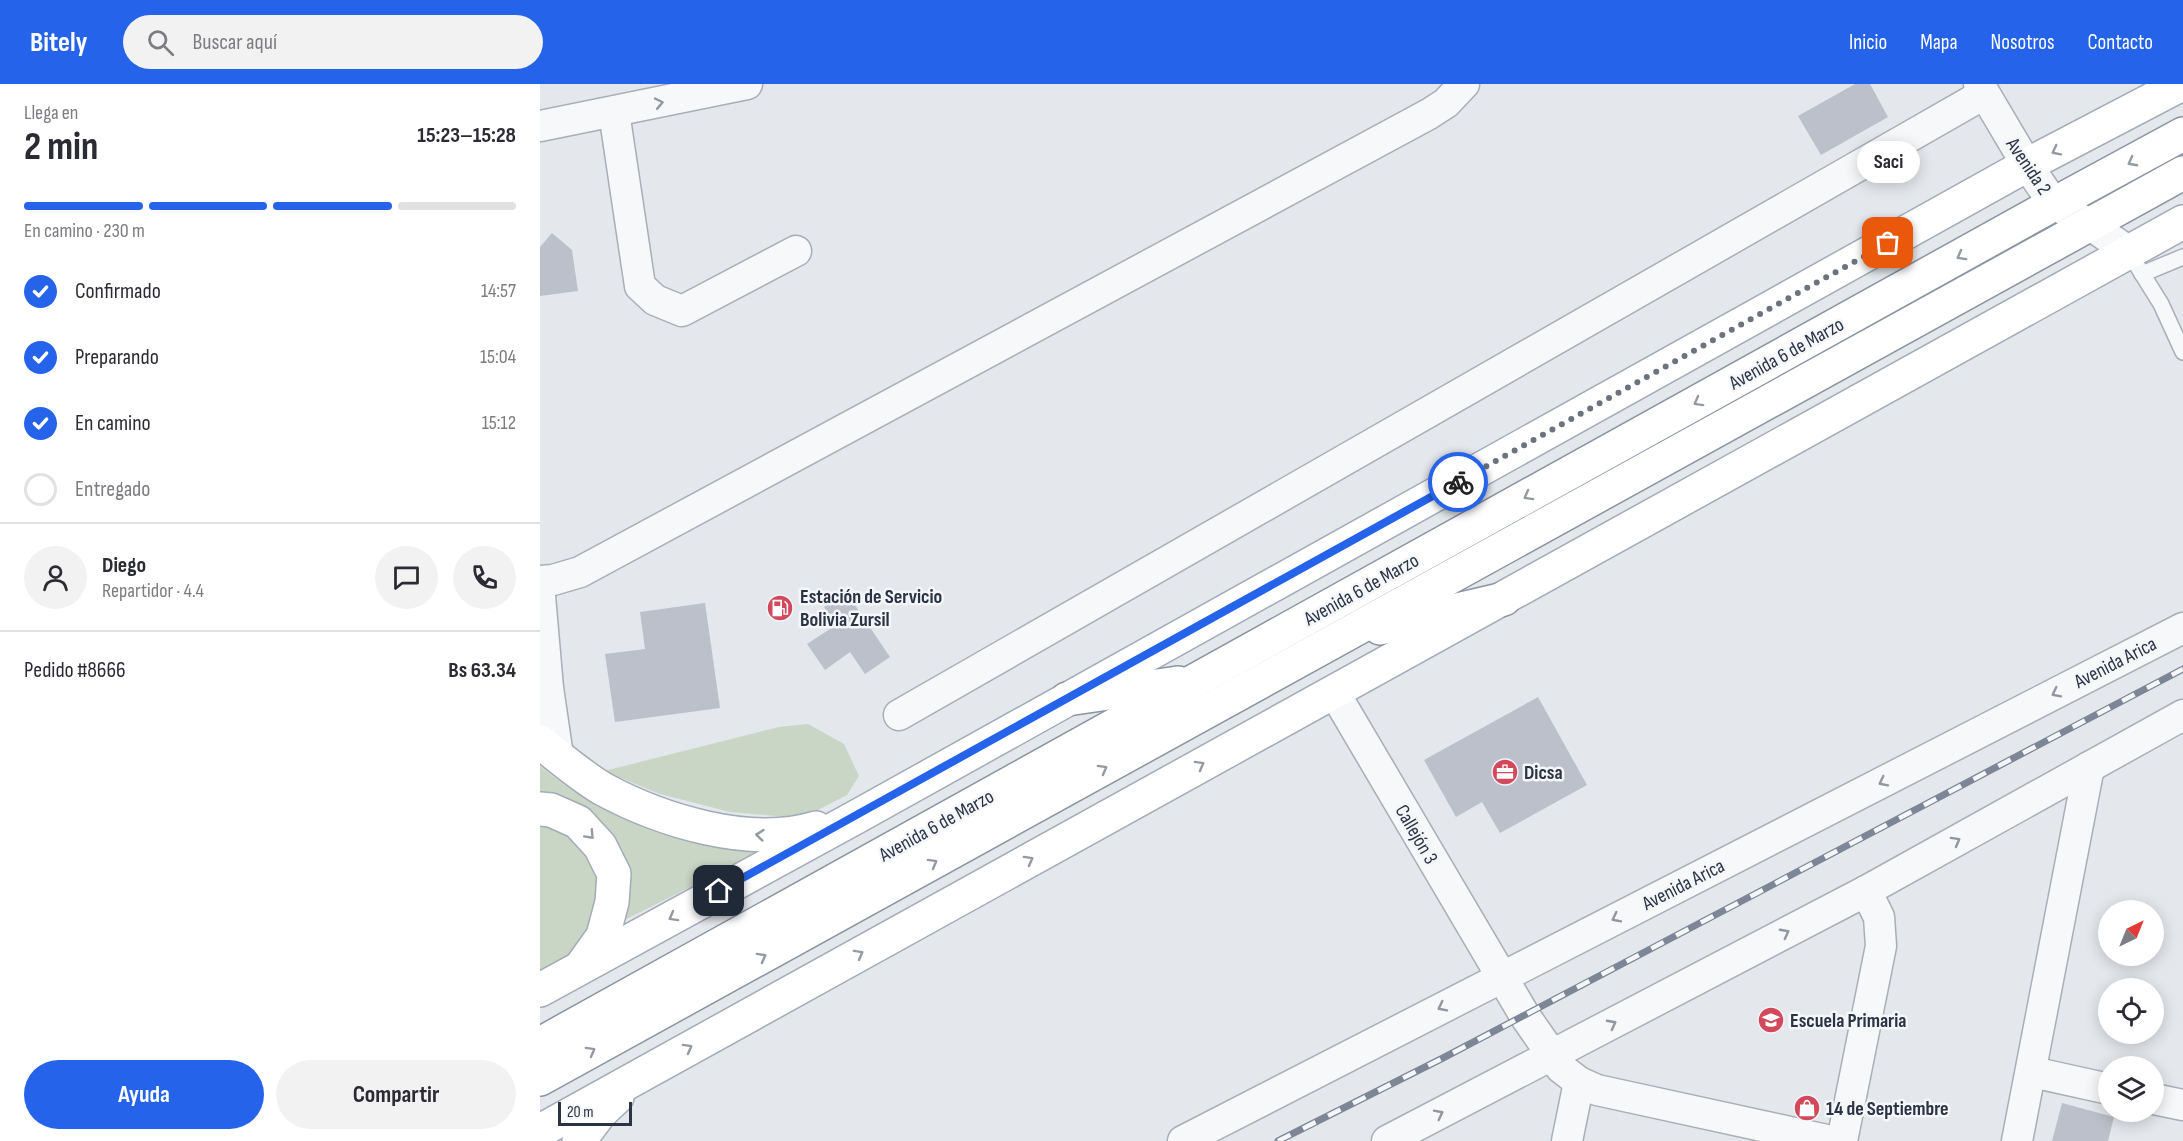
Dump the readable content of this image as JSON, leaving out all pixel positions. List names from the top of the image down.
{
  "streets": {
    "main road": ["Avenida 6 de Marzo"],
    "street": ["Avenida 2", "Avenida Arica", "Callejón 3"]
  },
  "crossings": [
    ["Avenida 2", "Avenida 6 de Marzo"],
    ["Avenida Arica", "Callejón 3"]
  ],
  "places": {
    "other": ["Saci"],
    "fuel station": ["Estación de Servicio Bolivia Zursil"],
    "office": ["Dicsa"],
    "school or university": ["Escuela Primaria"],
    "shop": ["14 de Septiembre"]
  },
  "scale_bar": "20 m",
  "north": "top right",
  "page": {
    "header": "Bitely",
    "search": "Buscar aquí",
    "nav": [
      "Inicio",
      "Mapa",
      "Nosotros",
      "Contacto"
    ],
    "heading": ["2 min", "Llega en", "15:23–15:28"],
    "panel": [
      "Diego",
      "Repartidor · 4.4",
      "Pedido #8666",
      "Bs 63.34"
    ],
    "bubble": "Saci",
    "bar": "En camino · 230 m",
    "list": [
      ["Confirmado", "14:57"],
      ["Preparando", "15:04"],
      ["En camino", "15:12"],
      "Entregado"
    ],
    "buttons": ["Ayuda", "Compartir"],
    "scale": "20 m"
  }
}
